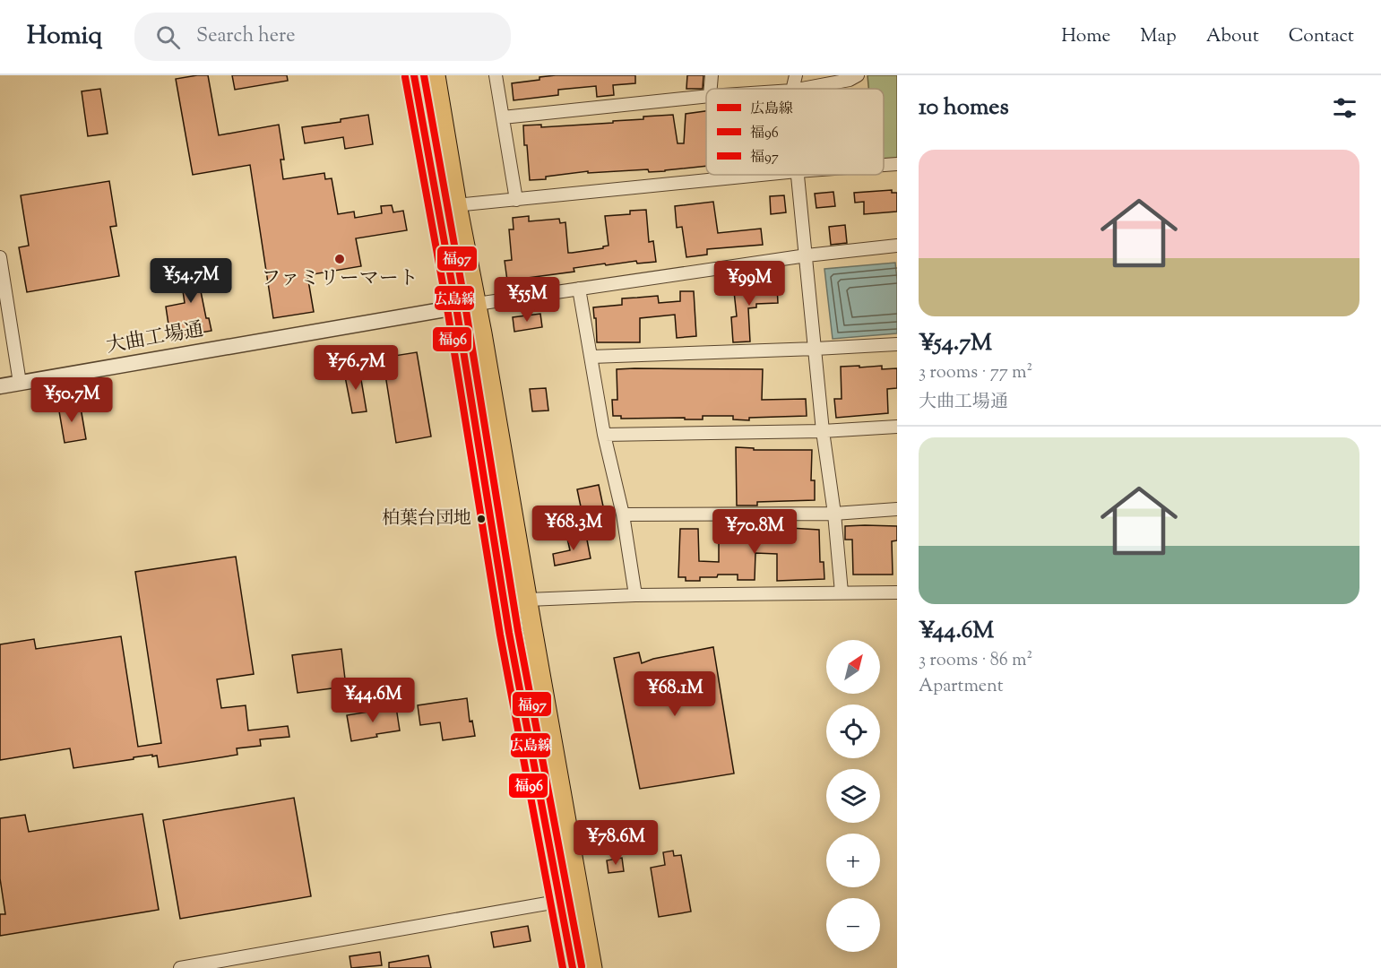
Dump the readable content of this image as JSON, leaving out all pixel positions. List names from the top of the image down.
{
  "streets": {
    "street": ["大曲工場通"]
  },
  "places": ["ファミリーマート", "柏葉台団地"],
  "lines": ["transit line 広島線", "transit line 福97", "transit line 福96"],
  "legend": ["広島線", "福96", "福97"],
  "north": "top right",
  "page": {
    "header": "Homiq",
    "search": "Search here",
    "nav": [
      "Home",
      "Map",
      "About",
      "Contact"
    ],
    "heading": "10 homes",
    "list": [
      {
        "name": "¥54.7M",
        "note": "3 rooms · 77 m² · 大曲工場通"
      },
      {
        "name": "¥44.6M",
        "note": "3 rooms · 86 m² · Apartment"
      }
    ],
    "price": [
      "¥54.7M",
      "¥99M",
      "¥55M",
      "¥76.7M",
      "¥50.7M",
      "¥68.3M",
      "¥70.8M",
      "¥68.1M",
      "¥44.6M",
      "¥78.6M"
    ],
    "map_buttons": ["+", "−"]
  }
}
